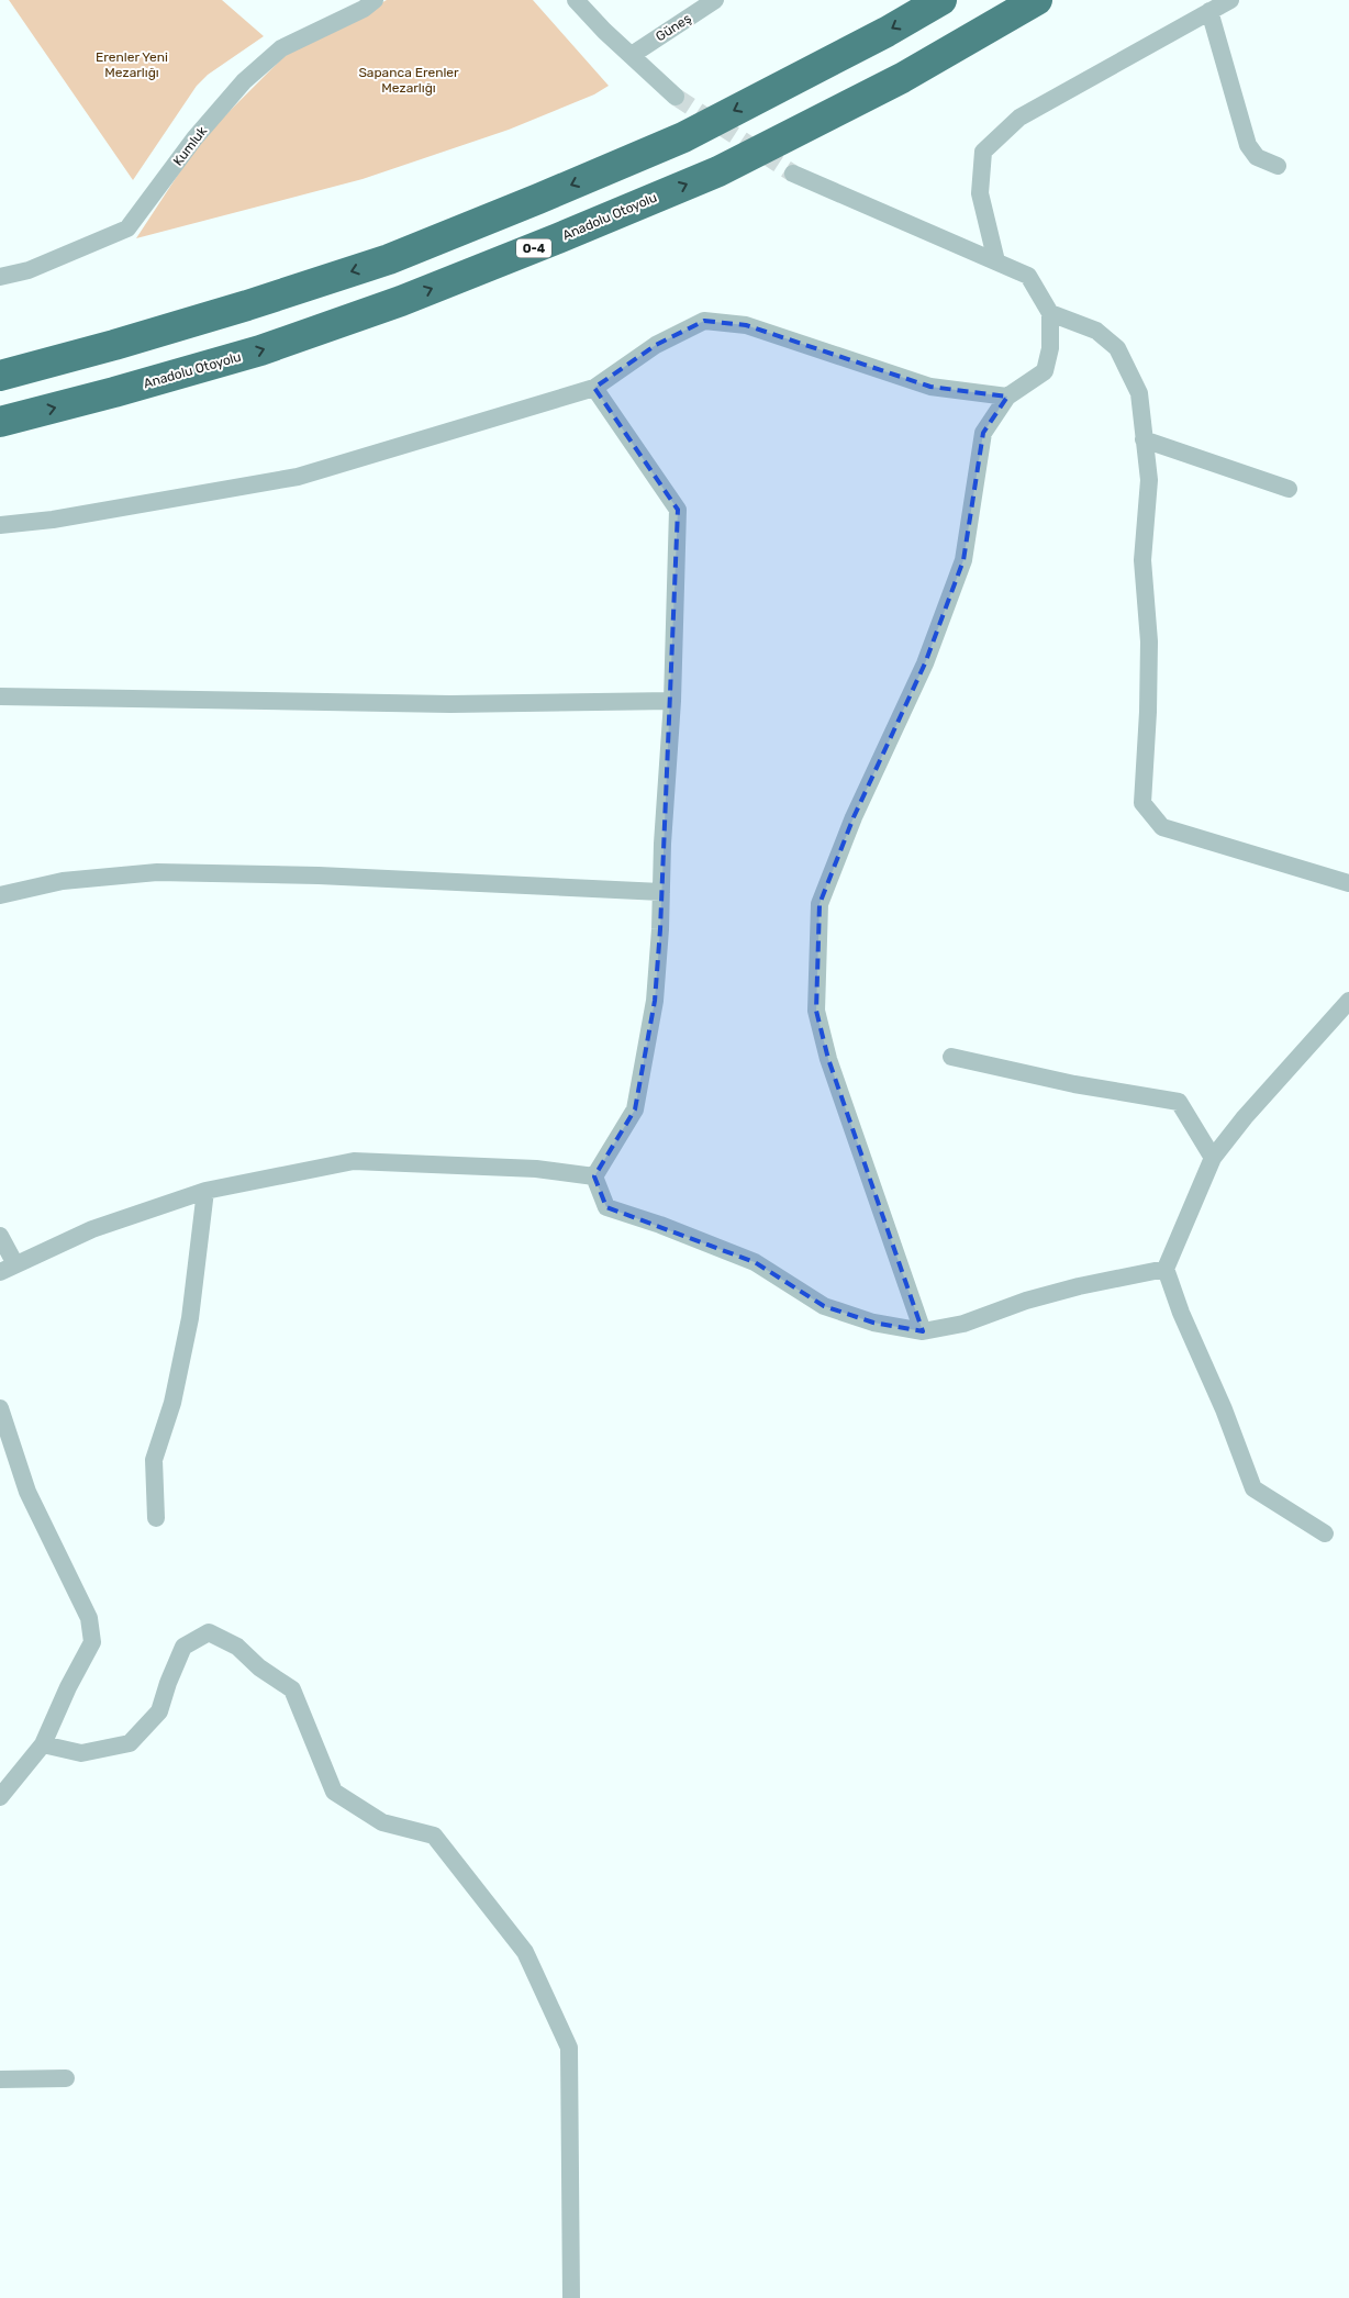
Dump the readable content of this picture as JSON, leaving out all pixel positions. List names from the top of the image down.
{
  "streets": {
    "highway": ["Anadolu Otoyolu", "O-4"],
    "street": ["Güneş", "Kumluk"]
  },
  "parks": ["Erenler Yeni Mezarlığı", "Sapanca Erenler Mezarlığı"]
}
